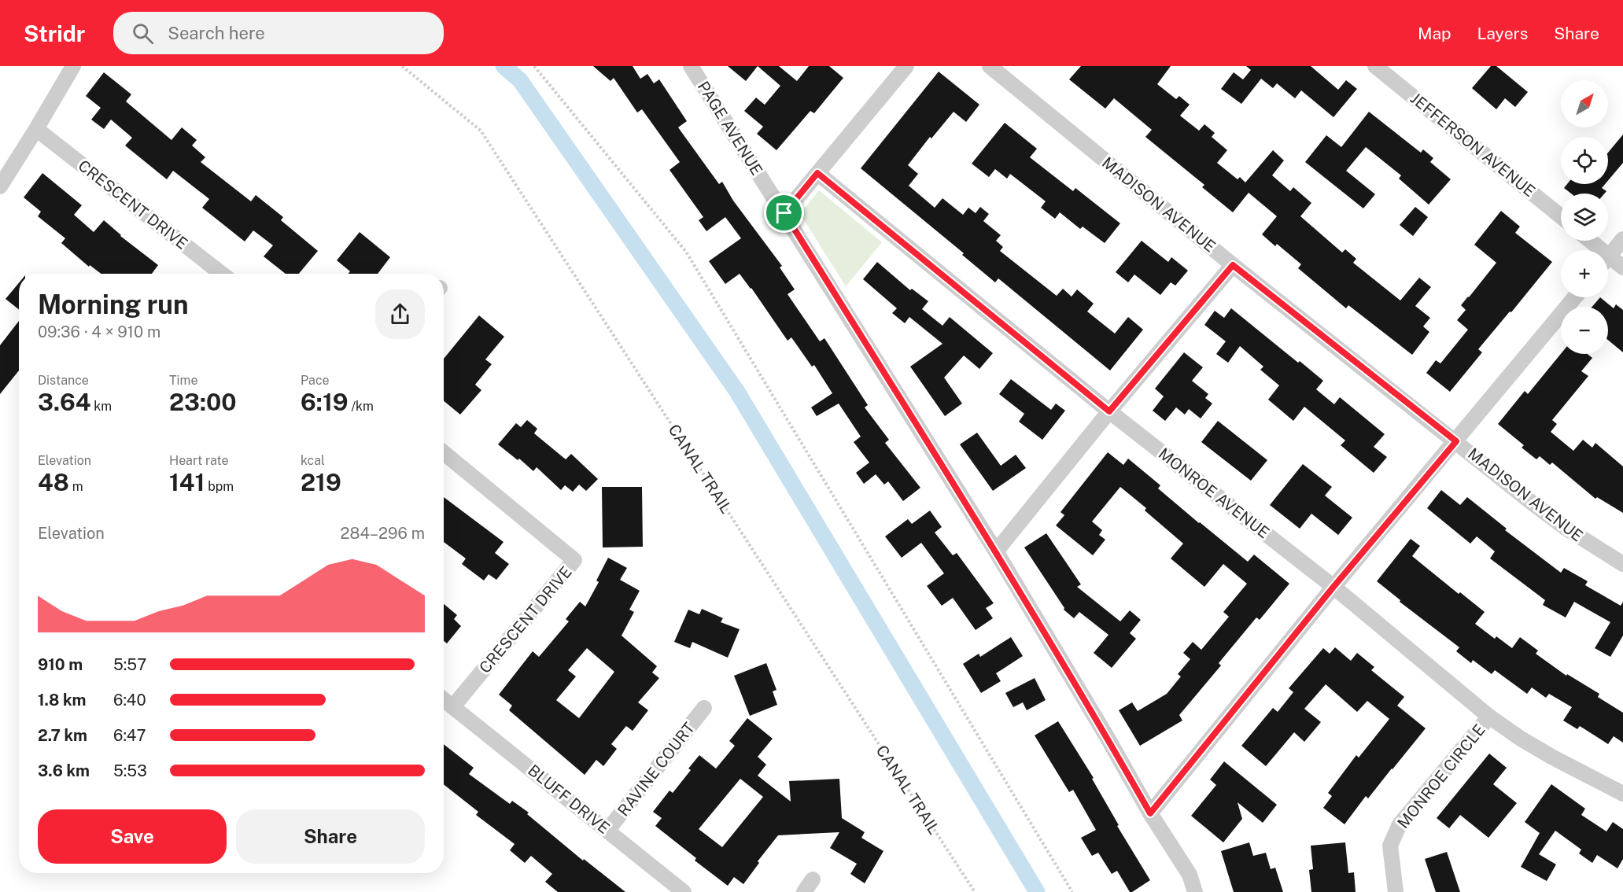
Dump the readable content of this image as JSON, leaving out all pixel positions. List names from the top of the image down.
{
  "streets": {
    "street": [
      "PAGE AVENUE",
      "JEFFERSON AVENUE",
      "CRESCENT DRIVE",
      "MADISON AVENUE",
      "MONROE AVENUE",
      "RAVINE COURT",
      "MONROE CIRCLE",
      "BLUFF DRIVE"
    ],
    "path": ["CANAL TRAIL"]
  },
  "crossings": [
    ["CRESCENT DRIVE", "BLUFF DRIVE"],
    ["MONROE AVENUE", "MONROE CIRCLE"],
    ["RAVINE COURT", "BLUFF DRIVE"]
  ],
  "north": "top right",
  "page": {
    "header": "Stridr",
    "search": "Search here",
    "nav": ["Map", "Layers", "Share"],
    "map_buttons": ["+", "−"],
    "heading": ["Morning run", "09:36 · 4 × 910 m"],
    "stats": [
      ["Distance", "3.64 km"],
      ["Time", "23:00"],
      ["Pace", "6:19 /km"],
      ["Elevation", "48 m"],
      ["Heart rate", "141 bpm"],
      ["kcal", "219"]
    ],
    "chart": ["Elevation", "284–296 m"],
    "list": [
      {
        "name": "910 m",
        "note": "5:57"
      },
      {
        "name": "1.8 km",
        "note": "6:40"
      },
      {
        "name": "2.7 km",
        "note": "6:47"
      },
      {
        "name": "3.6 km",
        "note": "5:53"
      }
    ],
    "buttons": ["Save", "Share"]
  }
}
